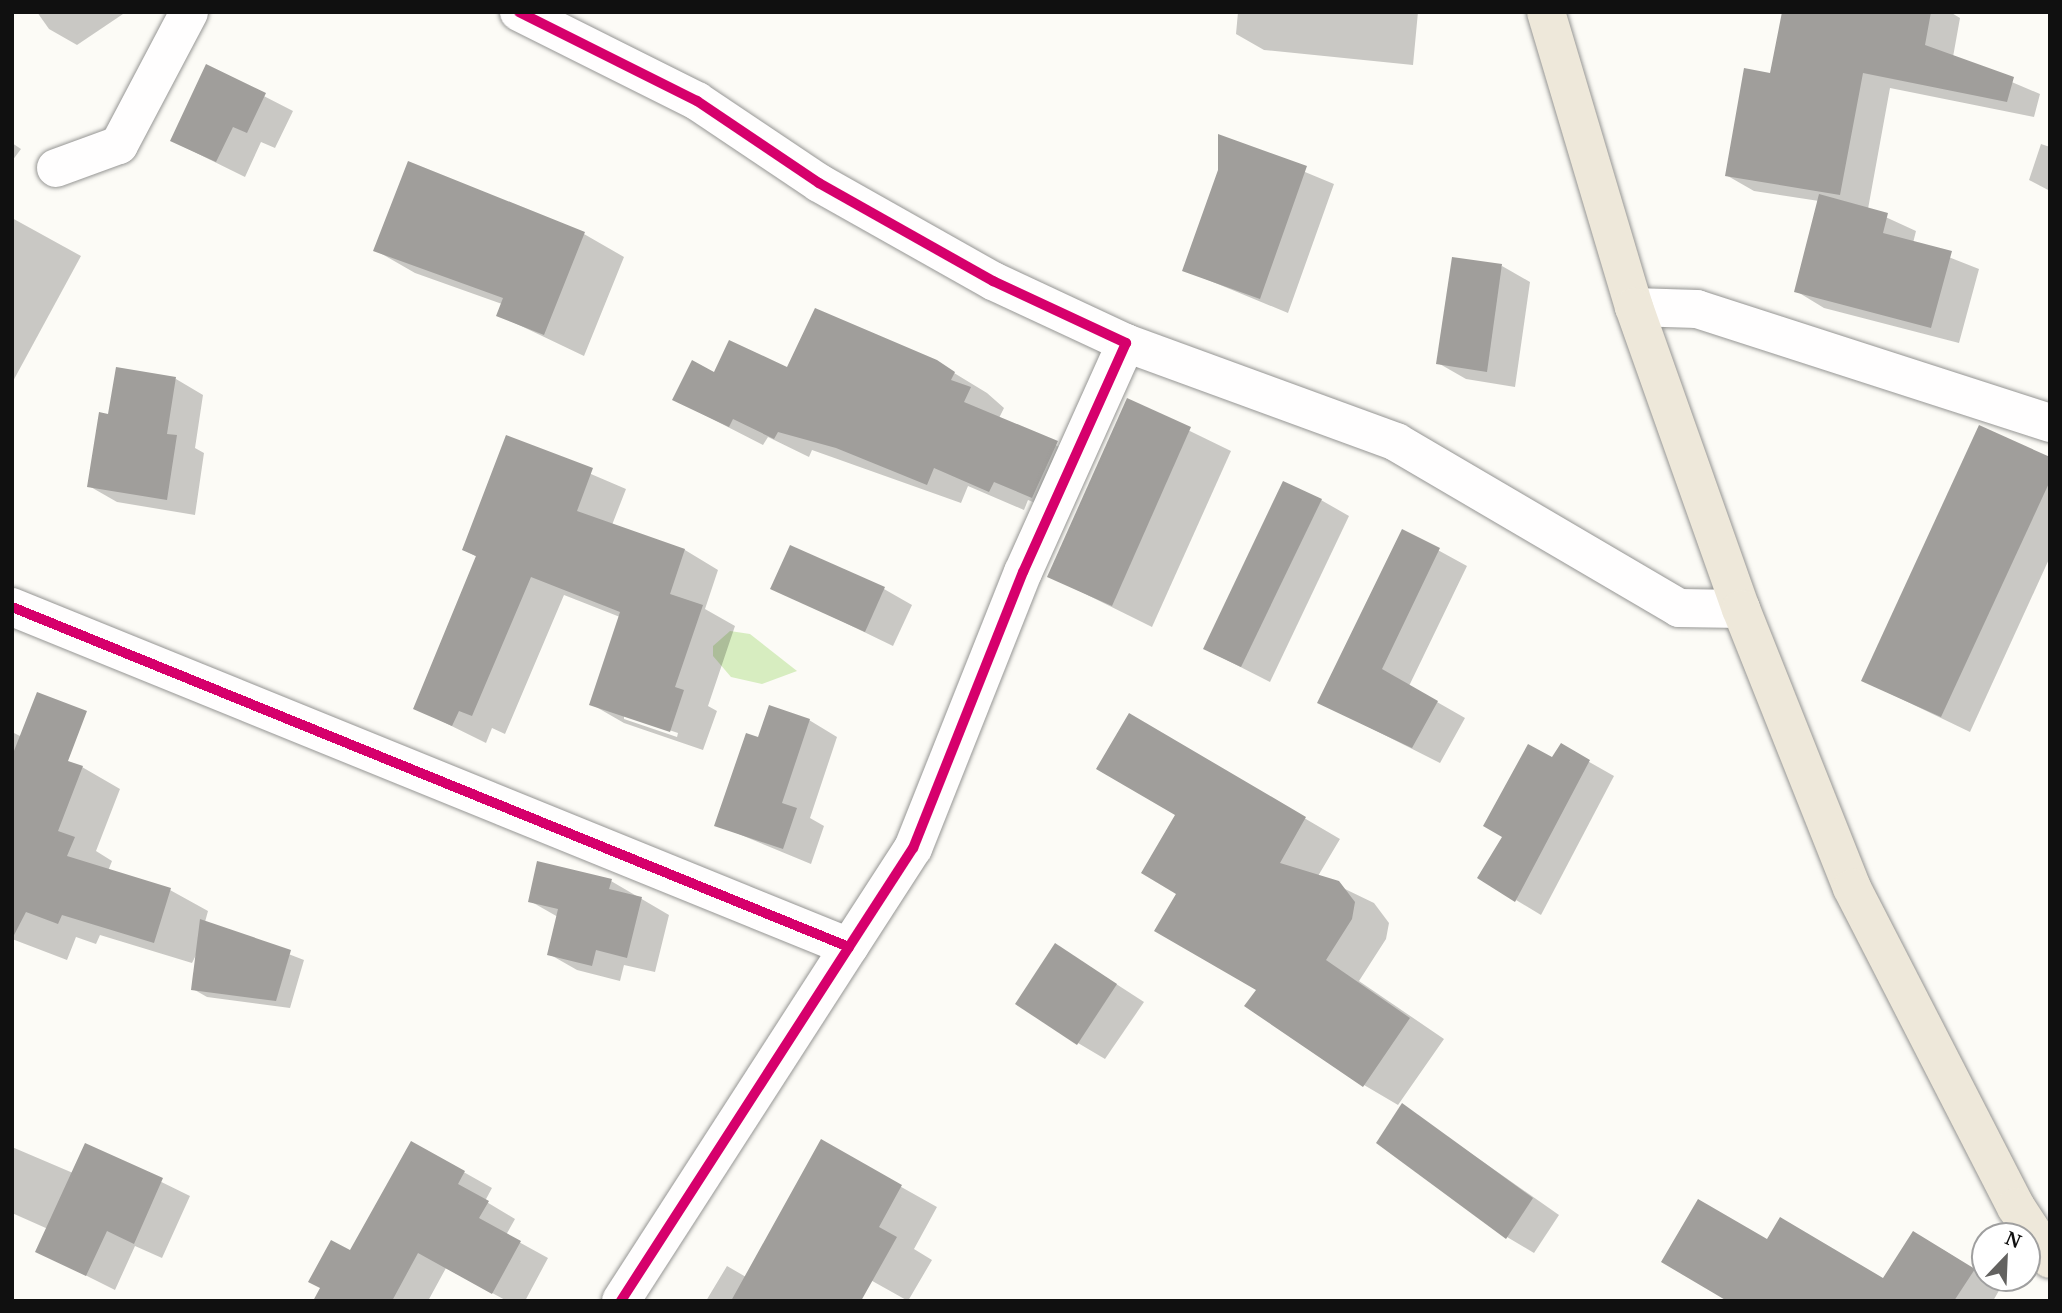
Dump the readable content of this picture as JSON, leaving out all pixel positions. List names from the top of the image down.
{
  "north": "top right"
}
